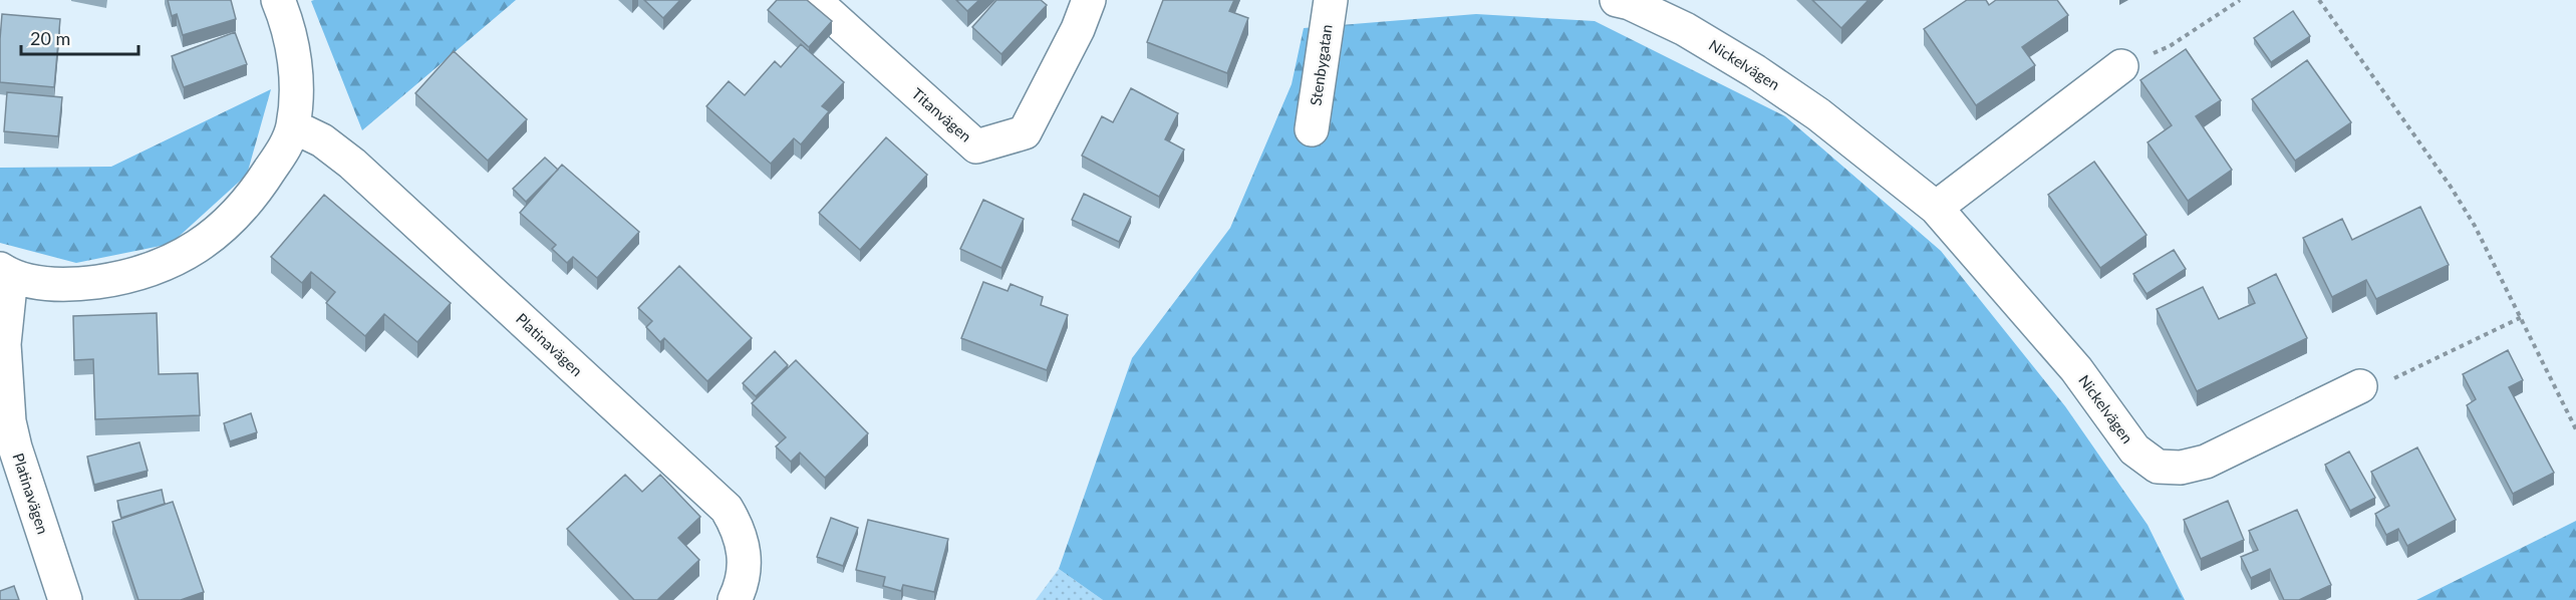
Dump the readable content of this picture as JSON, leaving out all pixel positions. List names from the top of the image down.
{
  "streets": {
    "street": [
      "Stenbygatan",
      "Nickelvägen",
      "Titanvägen",
      "Platinavägen"
    ]
  },
  "scale_bar": "20 m"
}
